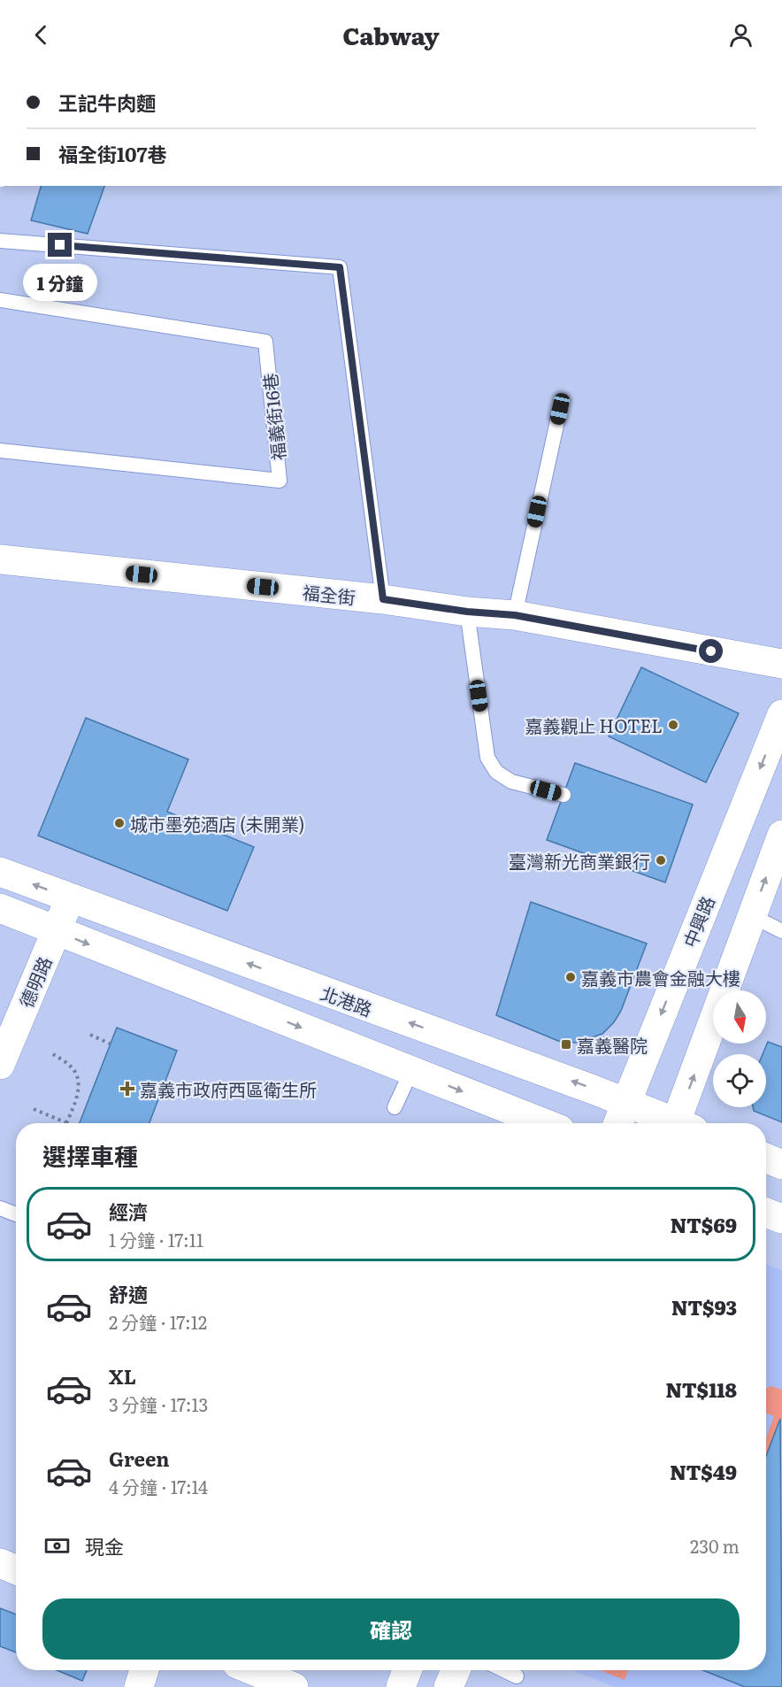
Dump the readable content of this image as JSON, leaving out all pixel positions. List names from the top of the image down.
{
  "streets": {
    "street": [
      "福全街",
      "中興路",
      "德明路",
      "北港路"
    ],
    "lane": ["福義街16巷"]
  },
  "crossings": [
    ["中興路", "北港路"],
    ["德明路", "北港路"]
  ],
  "places": {
    "other": [
      "嘉義觀止 HOTEL",
      "城市墨苑酒店 (未開業)",
      "臺灣新光商業銀行",
      "嘉義市農會金融大樓"
    ],
    "transit": ["嘉義醫院"],
    "health": ["嘉義市政府西區衛生所"]
  },
  "north": "bottom",
  "page": {
    "header": "Cabway",
    "banner": ["王記牛肉麵", "福全街107巷"],
    "bubble": "1 分鐘",
    "heading": "選擇車種",
    "list": [
      {
        "name": "經濟",
        "note": "1 分鐘 · 17:11",
        "value": "NT$69"
      },
      {
        "name": "舒適",
        "note": "2 分鐘 · 17:12",
        "value": "NT$93"
      },
      {
        "name": "XL",
        "note": "3 分鐘 · 17:13",
        "value": "NT$118"
      },
      {
        "name": "Green",
        "note": "4 分鐘 · 17:14",
        "value": "NT$49"
      }
    ],
    "pay": ["現金", "230 m"],
    "buttons": "確認"
  }
}
